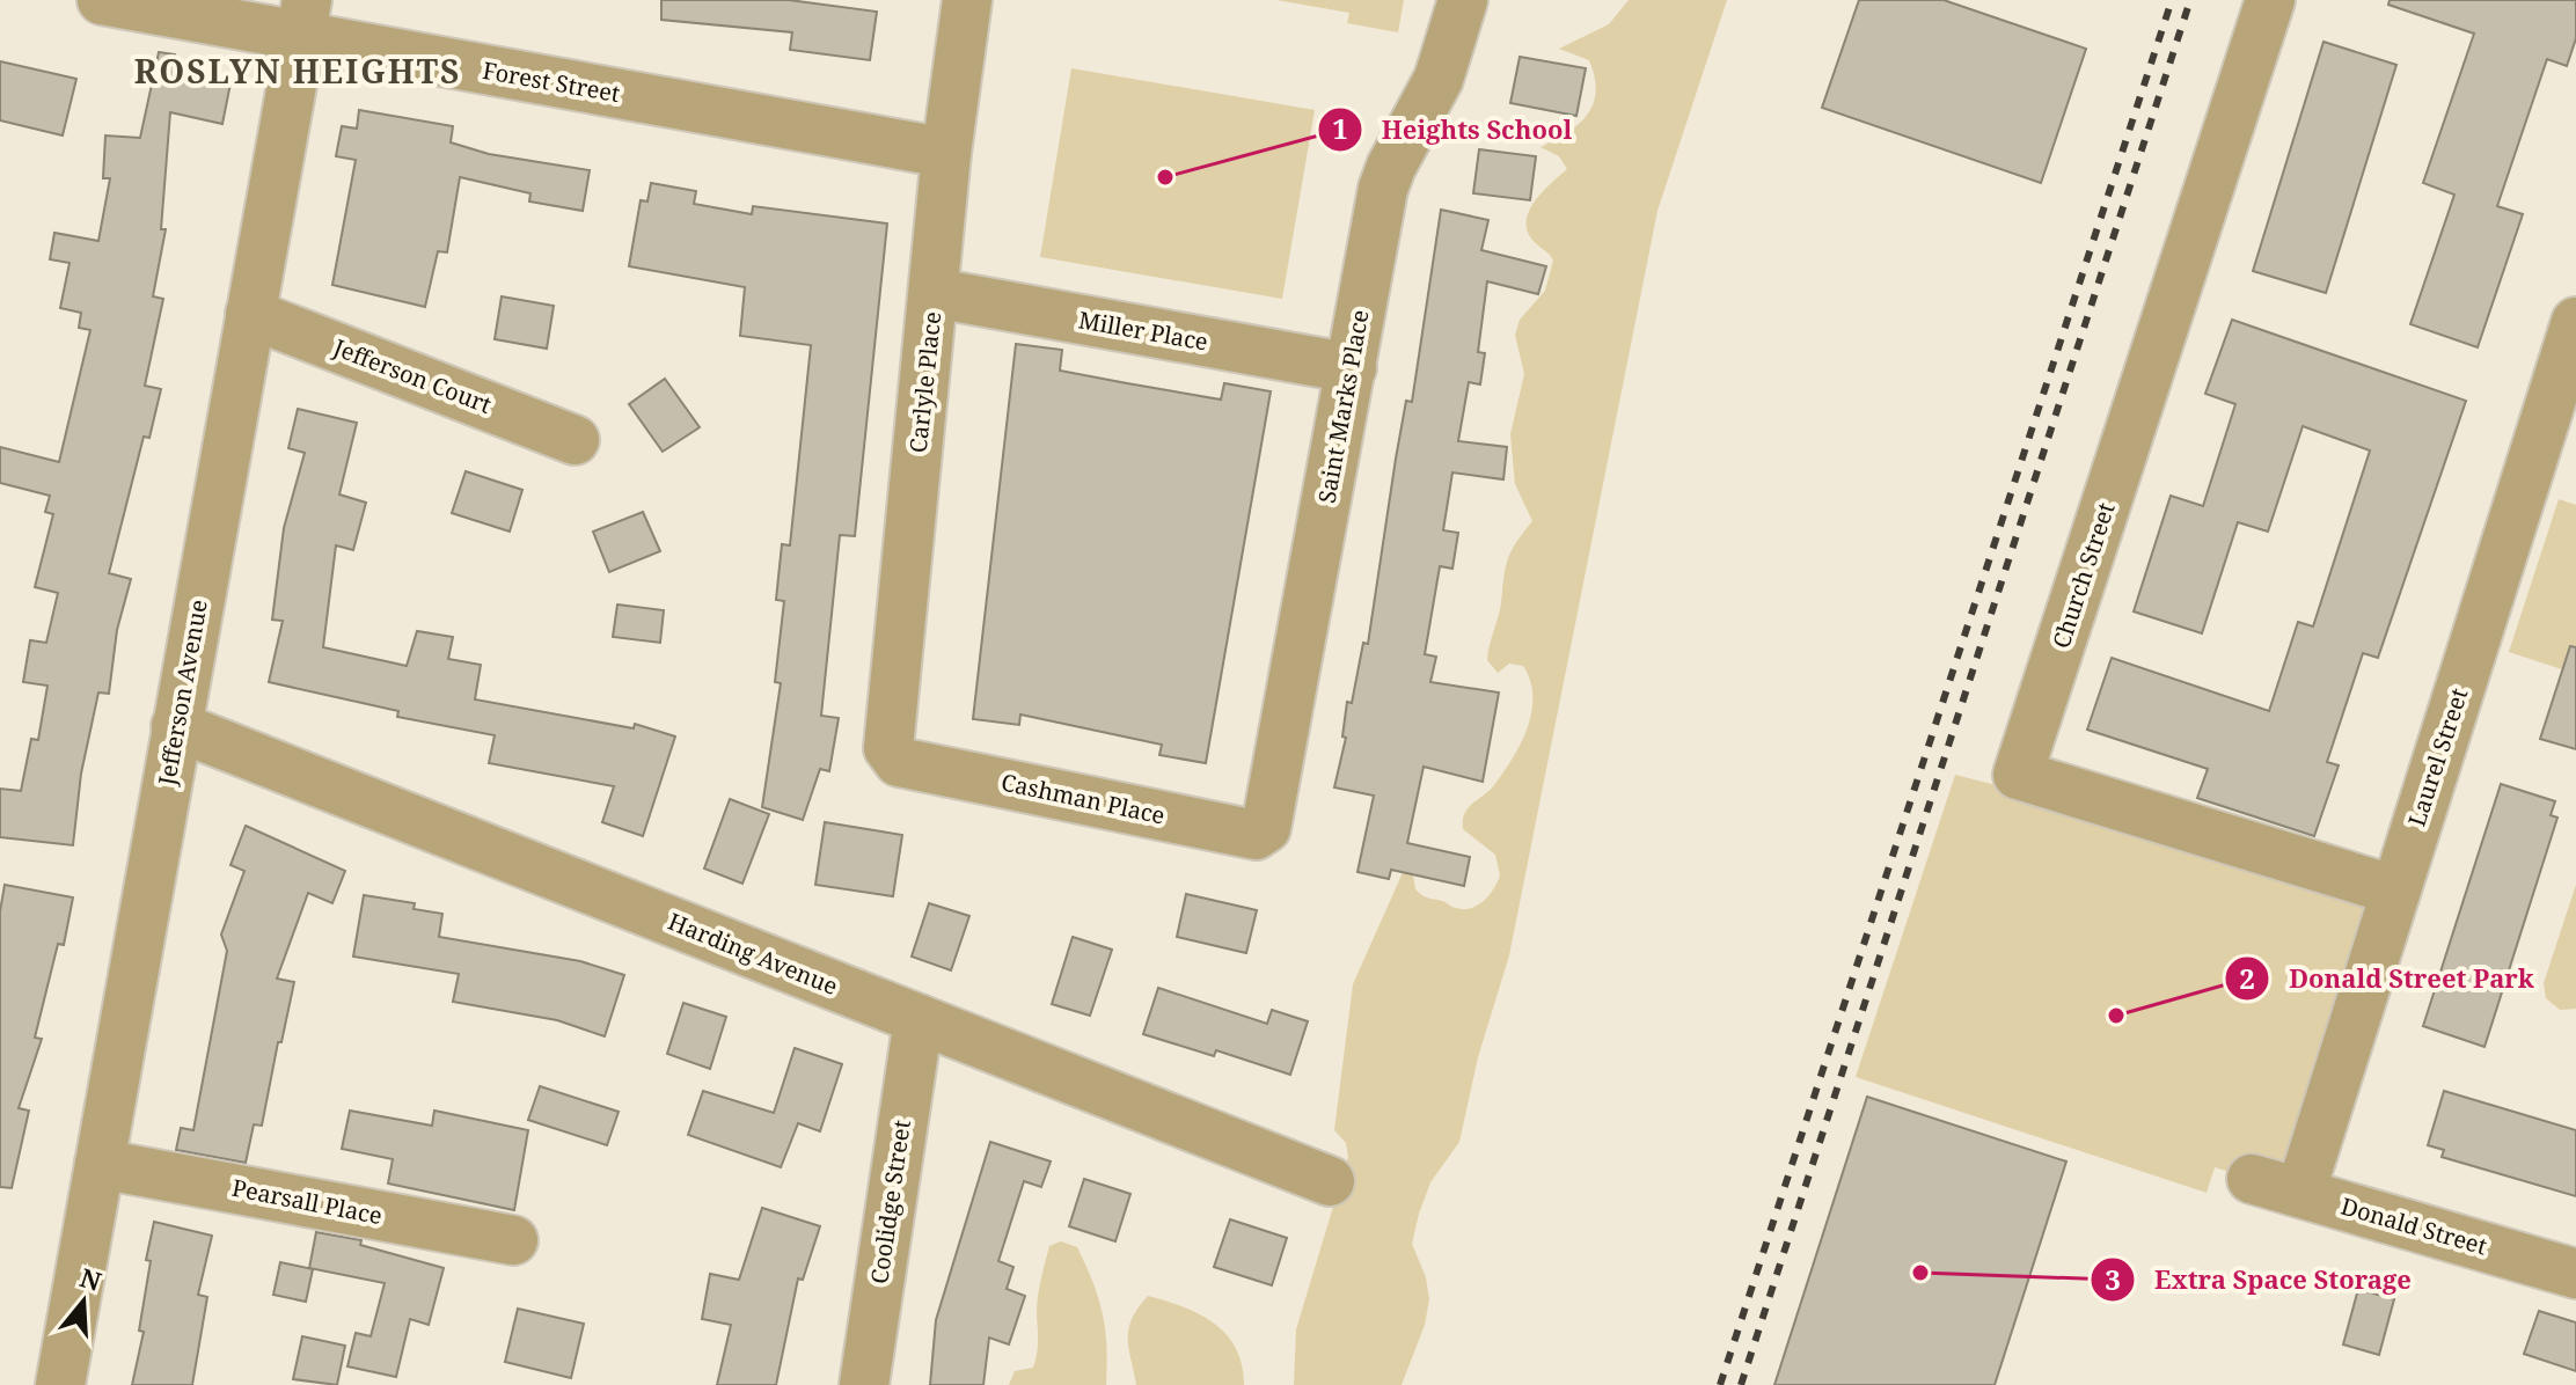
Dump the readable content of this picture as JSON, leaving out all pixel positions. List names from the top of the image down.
{
  "streets": {
    "street": [
      "Forest Street",
      "Miller Place",
      "Jefferson Court",
      "Carlyle Place",
      "Saint Marks Place",
      "Church Street",
      "Jefferson Avenue",
      "Laurel Street",
      "Cashman Place",
      "Harding Avenue",
      "Pearsall Place",
      "Coolidge Street",
      "Donald Street"
    ]
  },
  "crossings": [
    ["Forest Street", "Carlyle Place"],
    ["Forest Street", "Jefferson Avenue"],
    ["Miller Place", "Carlyle Place"],
    ["Miller Place", "Saint Marks Place"],
    ["Jefferson Court", "Jefferson Avenue"],
    ["Carlyle Place", "Cashman Place"],
    ["Saint Marks Place", "Cashman Place"],
    ["Church Street", "Laurel Street"],
    ["Jefferson Avenue", "Harding Avenue"],
    ["Jefferson Avenue", "Pearsall Place"],
    ["Laurel Street", "Donald Street"],
    ["Harding Avenue", "Coolidge Street"]
  ],
  "districts": ["ROSLYN HEIGHTS"],
  "places": ["Heights School", "Donald Street Park", "Extra Space Storage"],
  "north": "top"
}
